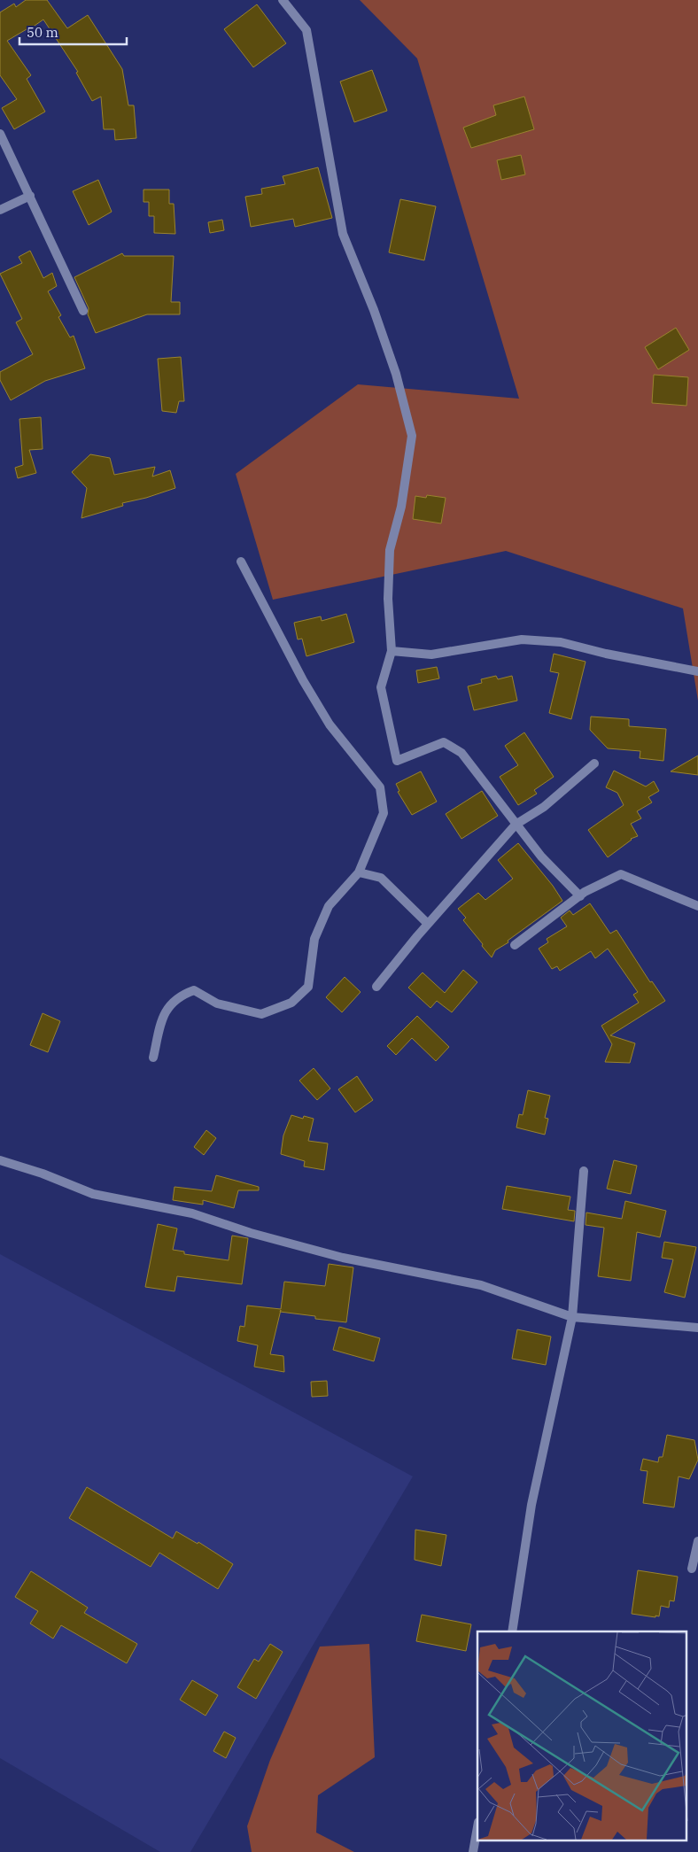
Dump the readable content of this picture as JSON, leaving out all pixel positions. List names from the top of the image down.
{
  "scale_bar": "50 m"
}
